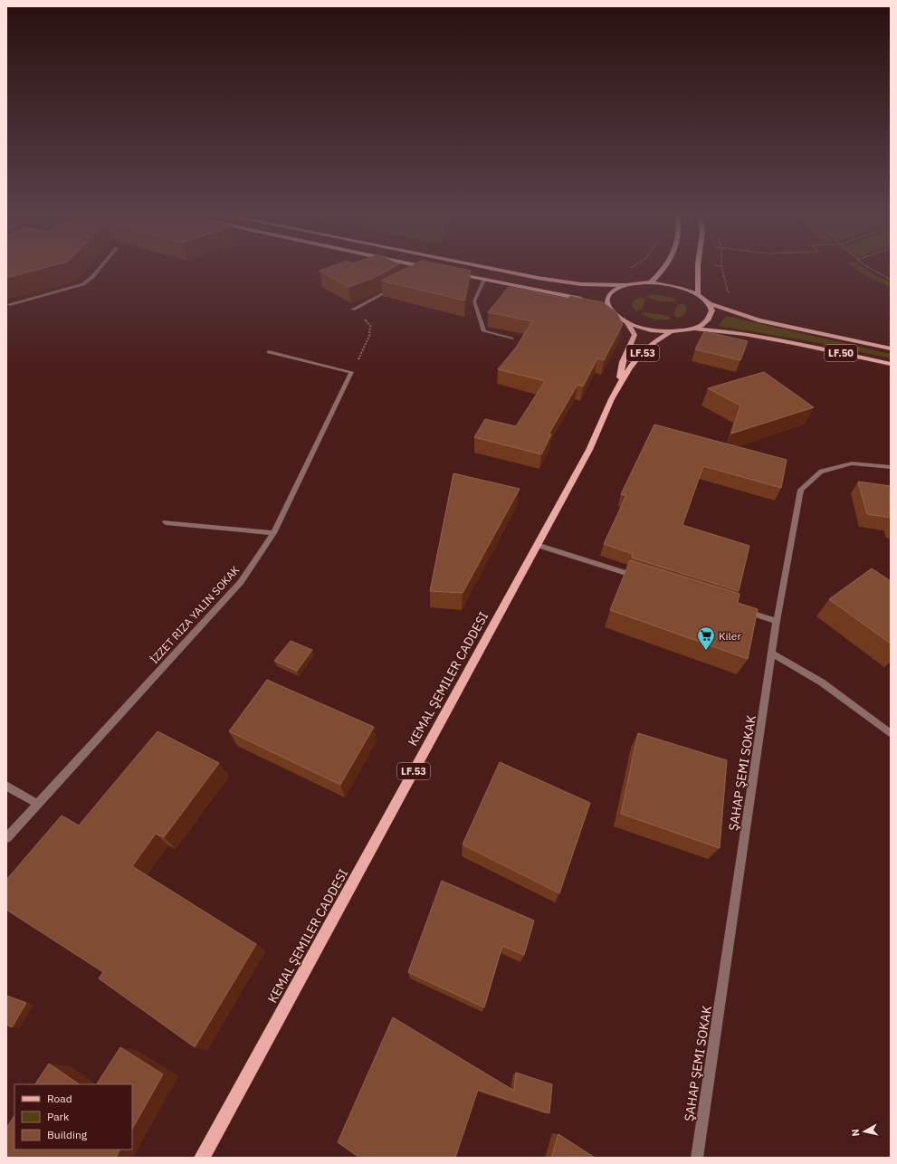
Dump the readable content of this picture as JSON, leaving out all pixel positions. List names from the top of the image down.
{
  "streets": {
    "main road": ["LF.53", "LF.50", "KEMAL ŞEMILER CADDESI"],
    "street": ["ŞAHAP ŞEMI SOKAK"]
  },
  "crossings": [
    ["LF.50", "KEMAL ŞEMILER CADDESI"]
  ],
  "places": {
    "supermarket": ["Kiler"]
  },
  "legend": ["Road", "Park", "Building"],
  "north": "left"
}
